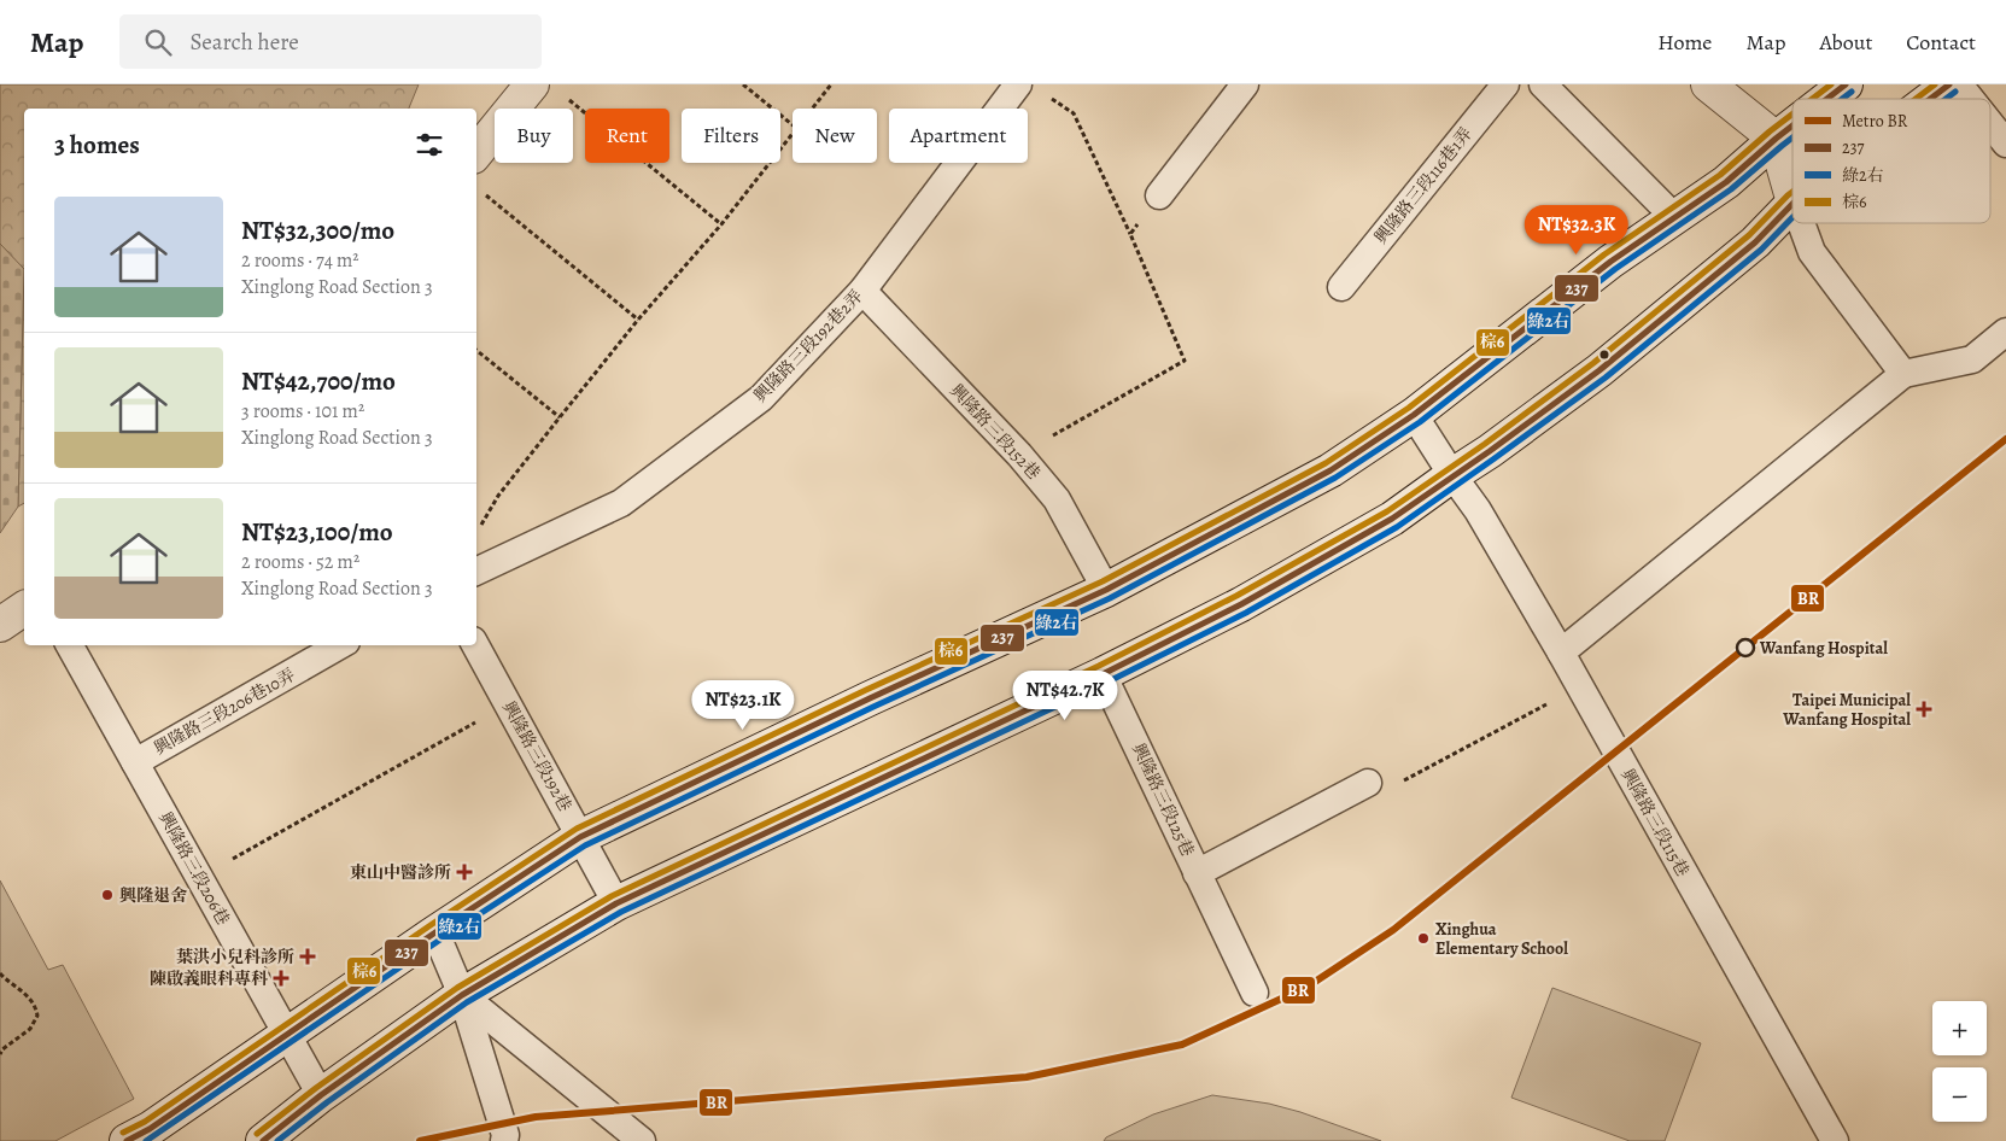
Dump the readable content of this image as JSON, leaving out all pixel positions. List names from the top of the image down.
{
  "streets": {
    "lane": [
      "興隆路三段116巷1弄",
      "興隆路三段192巷2弄",
      "興隆路三段152巷",
      "興隆路三段206巷10弄",
      "興隆路三段192巷",
      "興隆路三段125巷",
      "興隆路三段115巷",
      "興隆路三段206巷"
    ]
  },
  "crossings": [
    ["興隆路三段192巷2弄", "興隆路三段152巷"],
    ["興隆路三段206巷10弄", "興隆路三段206巷"]
  ],
  "places": {
    "other": ["Wanfang Hospital", "興隆退舍", "Xinghua Elementary School"],
    "health": [
      "Taipei Municipal Wanfang Hospital",
      "東山中醫診所",
      "葉洪小兒科診所",
      "陳啟義眼科專科"
    ]
  },
  "lines": [
    "transit line 237",
    "transit line 棕6",
    "transit line 綠2右",
    "metro line BR"
  ],
  "legend": [
    "Metro BR",
    "237",
    "綠2右",
    "棕6"
  ],
  "page": {
    "header": "Map",
    "search": "Search here",
    "nav": [
      "Home",
      "Map",
      "About",
      "Contact"
    ],
    "chip": [
      "Buy",
      "Rent",
      "Filters",
      "New",
      "Apartment"
    ],
    "heading": "3 homes",
    "list": [
      {
        "name": "NT$32,300/mo",
        "note": "2 rooms · 74 m² · Xinglong Road Section 3"
      },
      {
        "name": "NT$42,700/mo",
        "note": "3 rooms · 101 m² · Xinglong Road Section 3"
      },
      {
        "name": "NT$23,100/mo",
        "note": "2 rooms · 52 m² · Xinglong Road Section 3"
      }
    ],
    "price": ["NT$32.3K", "NT$42.7K", "NT$23.1K"],
    "map_buttons": ["+", "−"]
  }
}
